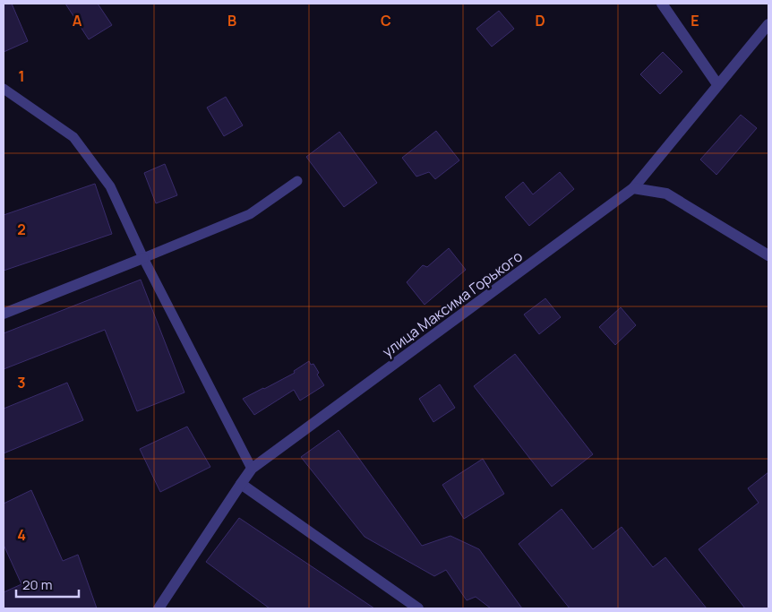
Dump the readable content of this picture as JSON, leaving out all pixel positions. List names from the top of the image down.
{
  "streets": {
    "street": ["улица Максима Горького"]
  },
  "scale_bar": "20 m",
  "grid": {
    "columns": [
      "A",
      "B",
      "C",
      "D",
      "E"
    ],
    "rows": [
      "1",
      "2",
      "3",
      "4"
    ]
  }
}
